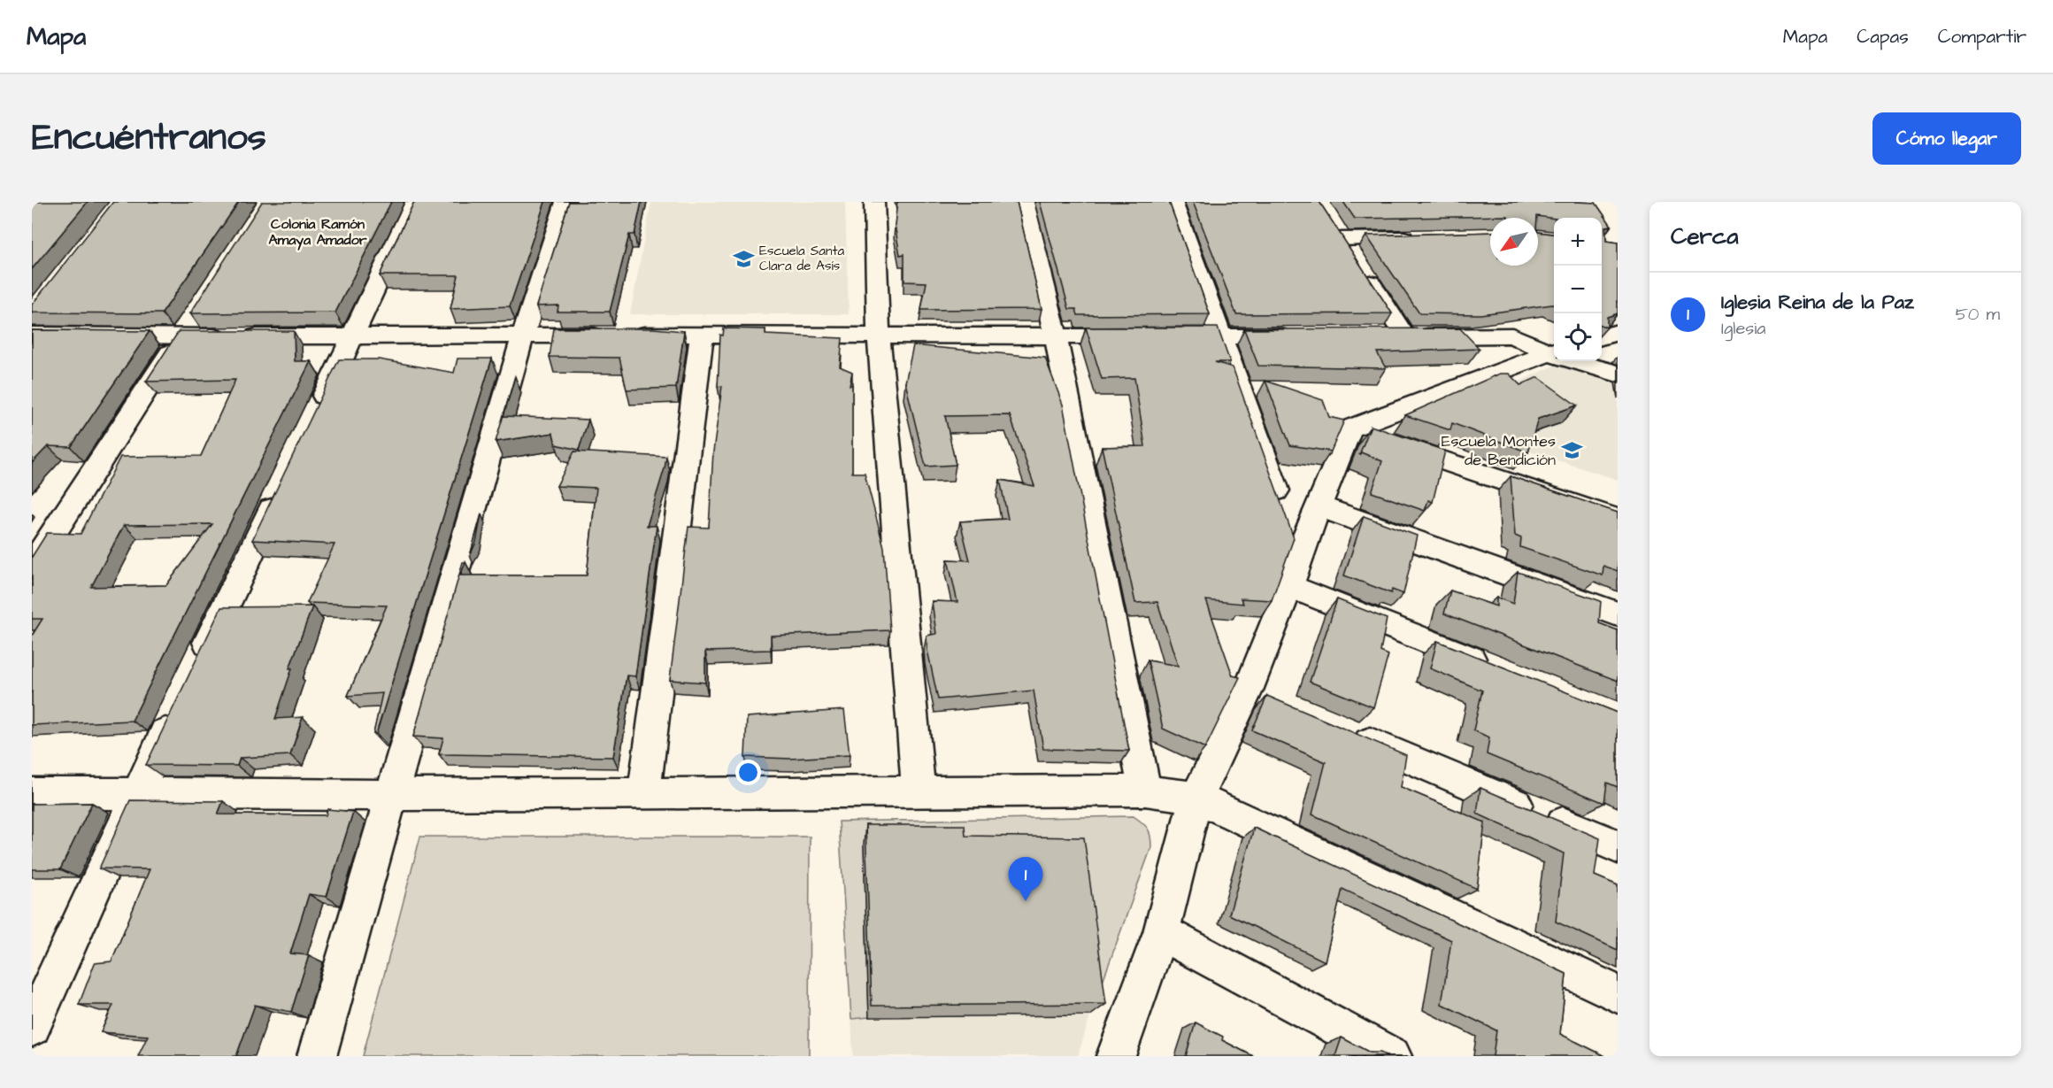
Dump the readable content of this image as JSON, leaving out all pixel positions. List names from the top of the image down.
{
  "districts": ["Colonia Ramón Amaya Amador"],
  "places": {
    "school or university": ["Escuela Santa Clara de Asís", "Escuela Montes de Bendición"]
  },
  "north": "bottom left",
  "page": {
    "header": "Mapa",
    "nav": ["Mapa", "Capas", "Compartir"],
    "title": "Encuéntranos",
    "buttons": "Cómo llegar",
    "heading": "Cerca",
    "map_buttons": ["+", "−"],
    "list": [
      {
        "mark": "1",
        "name": "Iglesia Reina de la Paz",
        "note": "Iglesia",
        "value": "50 m"
      }
    ],
    "pins": "1"
  }
}
